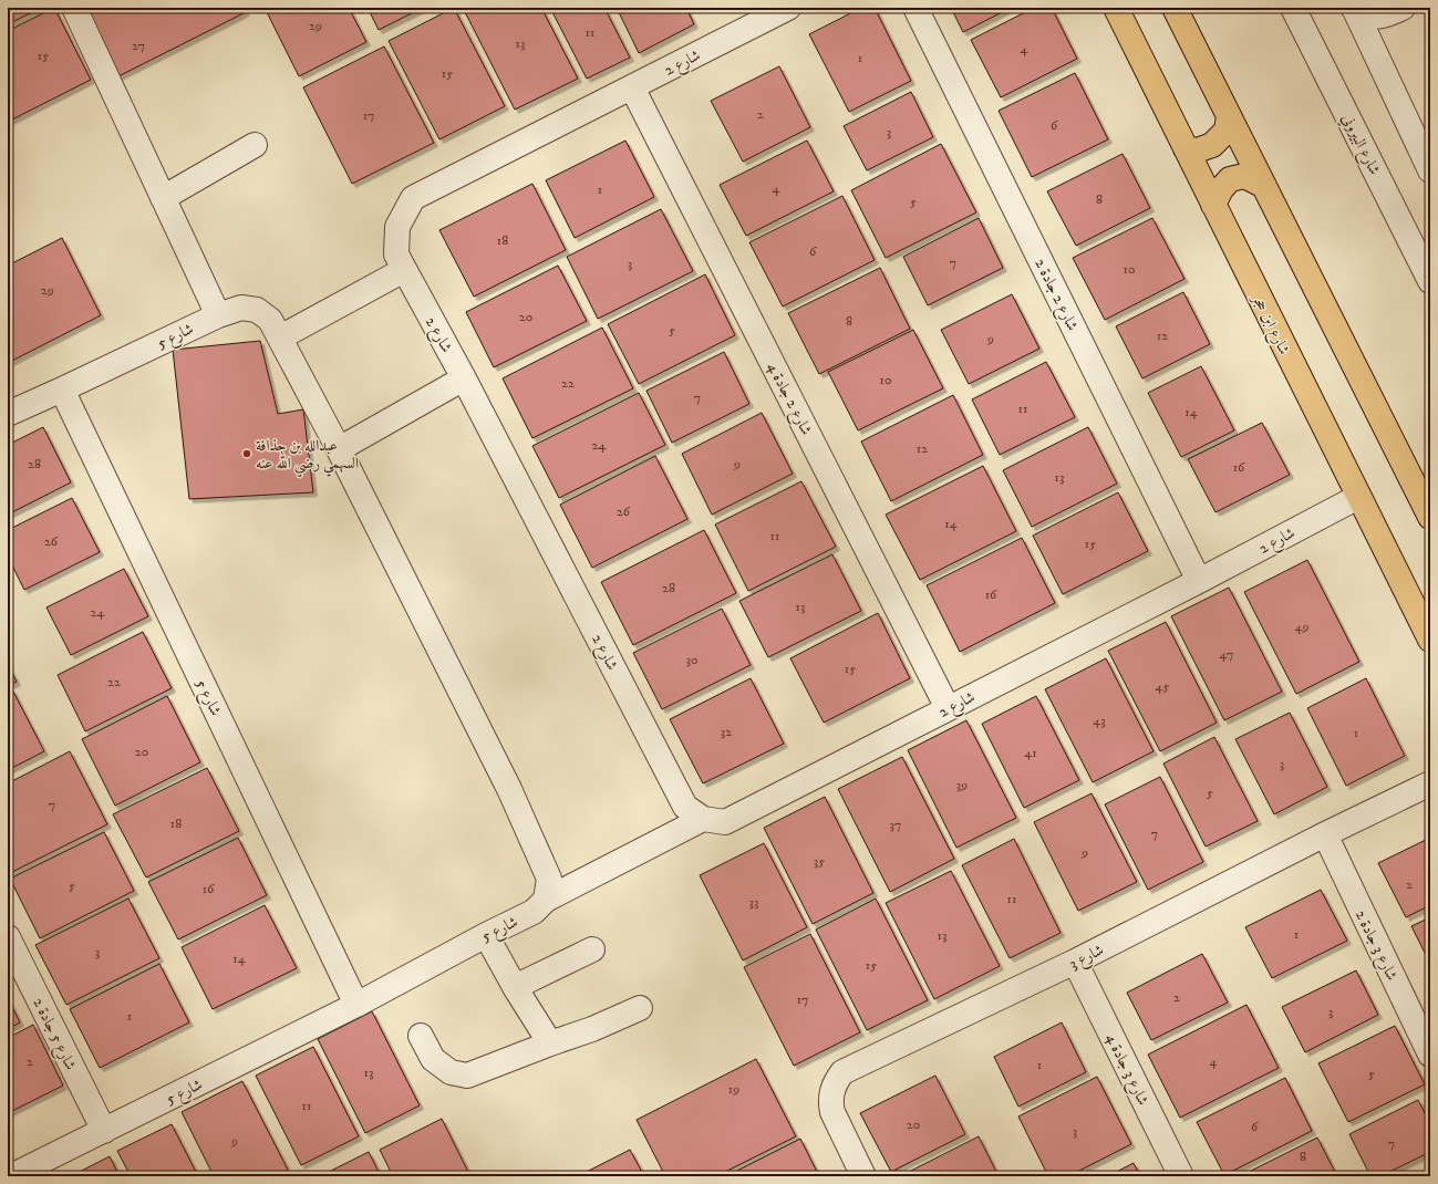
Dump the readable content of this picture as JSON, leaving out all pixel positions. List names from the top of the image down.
{
  "streets": {
    "main road": ["شارع ابن حجر"],
    "street": [
      "شارع 2",
      "شارع البيروني",
      "شارع 2 جادة 2",
      "شارع 5",
      "شارع 2 جادة 4",
      "شارع 3 جادة 2",
      "شارع 3",
      "شارع 5 جادة 2",
      "شارع 3 جادة 4"
    ]
  },
  "crossings": [
    ["شارع 2", "شارع 2 جادة 2"],
    ["شارع 2", "شارع ابن حجر"],
    ["شارع 2", "شارع 5"],
    ["شارع 2", "شارع 2 جادة 4"],
    ["شارع 5", "شارع 5 جادة 2"],
    ["شارع 3 جادة 2", "شارع 3"],
    ["شارع 3", "شارع 3 جادة 4"]
  ],
  "places": ["عبدالله بن حذافة السهمي رضي الله عنه"],
  "house_numbers": [
    "29",
    "11",
    "13",
    "27",
    "4",
    "15",
    "1",
    "15",
    "2",
    "17",
    "6",
    "3",
    "4",
    "1",
    "8",
    "5",
    "18",
    "6",
    "7",
    "3",
    "10",
    "29",
    "20",
    "8",
    "5",
    "12",
    "9",
    "10",
    "22",
    "7",
    "11",
    "14",
    "24",
    "12",
    "28",
    "9",
    "16",
    "13",
    "26",
    "14",
    "11",
    "26",
    "15",
    "28",
    "16",
    "13",
    "24",
    "49",
    "47",
    "30",
    "15",
    "22",
    "45",
    "43",
    "32",
    "1",
    "20",
    "41",
    "3",
    "39",
    "5",
    "7",
    "18",
    "37",
    "7",
    "9",
    "35",
    "2",
    "5",
    "16",
    "11",
    "33",
    "1",
    "13",
    "3",
    "14",
    "15",
    "2",
    "17",
    "3",
    "1",
    "2",
    "4",
    "1",
    "13",
    "5",
    "19",
    "11",
    "20",
    "6",
    "3",
    "9",
    "7",
    "8"
  ]
}
